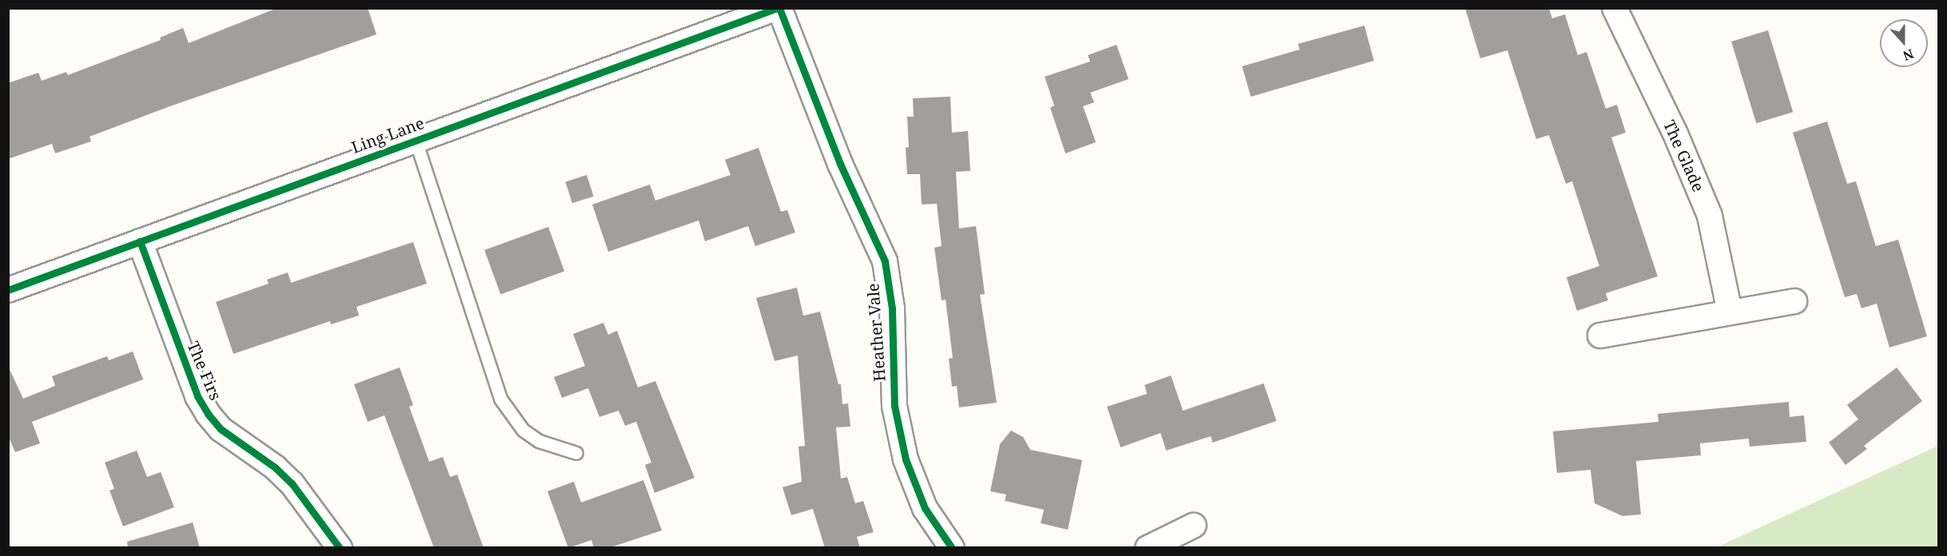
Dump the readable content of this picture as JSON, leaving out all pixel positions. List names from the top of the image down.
{
  "streets": {
    "street": [
      "Ling Lane",
      "The Glade",
      "Heather Vale",
      "The Firs"
    ]
  },
  "crossings": [
    ["Ling Lane", "Heather Vale"],
    ["Ling Lane", "The Firs"]
  ],
  "north": "bottom"
}
